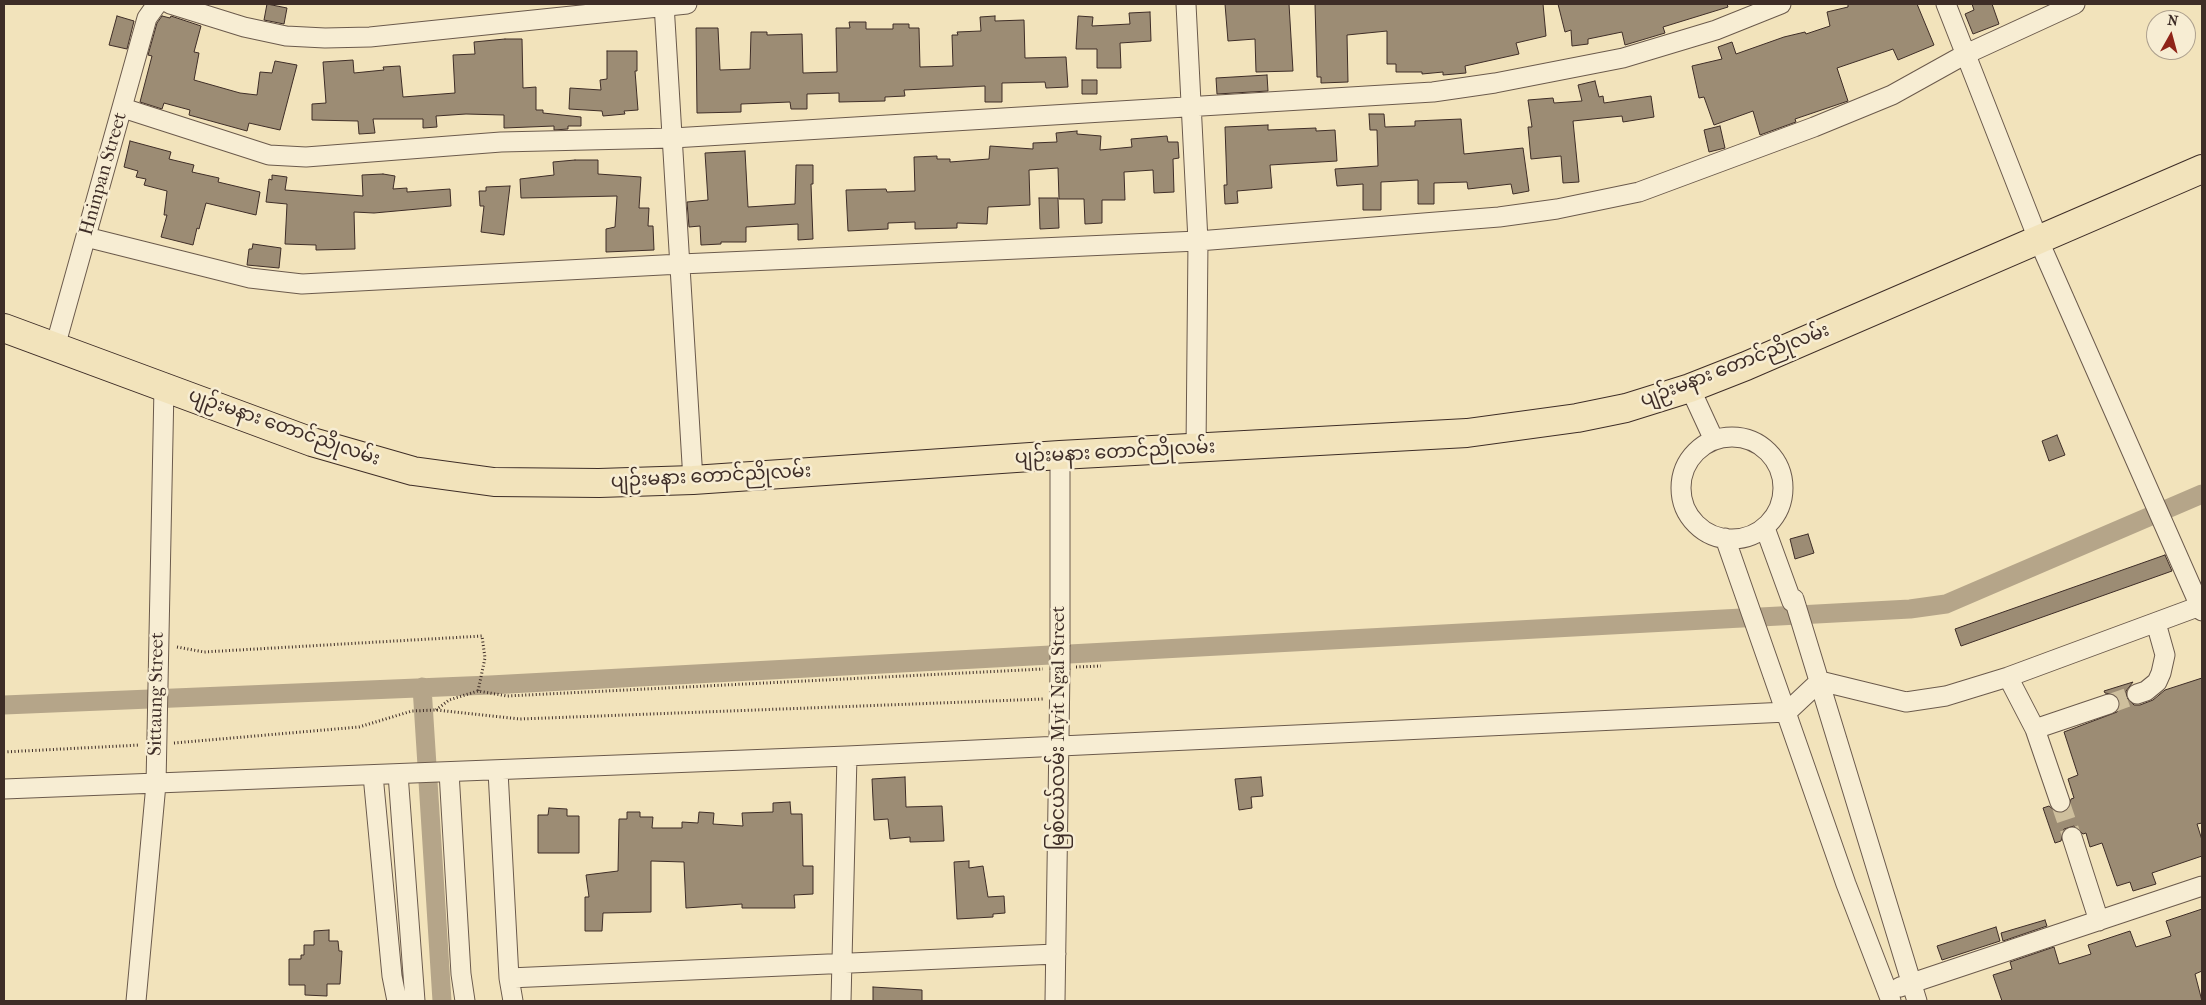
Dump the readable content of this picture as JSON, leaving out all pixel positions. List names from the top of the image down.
{
  "streets": {
    "main road": ["ပျဉ်းမနား တောင်ညိုလမ်း"],
    "street": ["Hninpan Street", "Sittaung Street", "မြစ်ငယ်လမ်း Myit Ngal Street"]
  },
  "crossings": [
    ["Hninpan Street", "ပျဉ်းမနား တောင်ညိုလမ်း"],
    ["ပျဉ်းမနား တောင်ညိုလမ်း", "Sittaung Street"],
    ["ပျဉ်းမနား တောင်ညိုလမ်း", "မြစ်ငယ်လမ်း Myit Ngal Street"]
  ],
  "north": "top"
}
